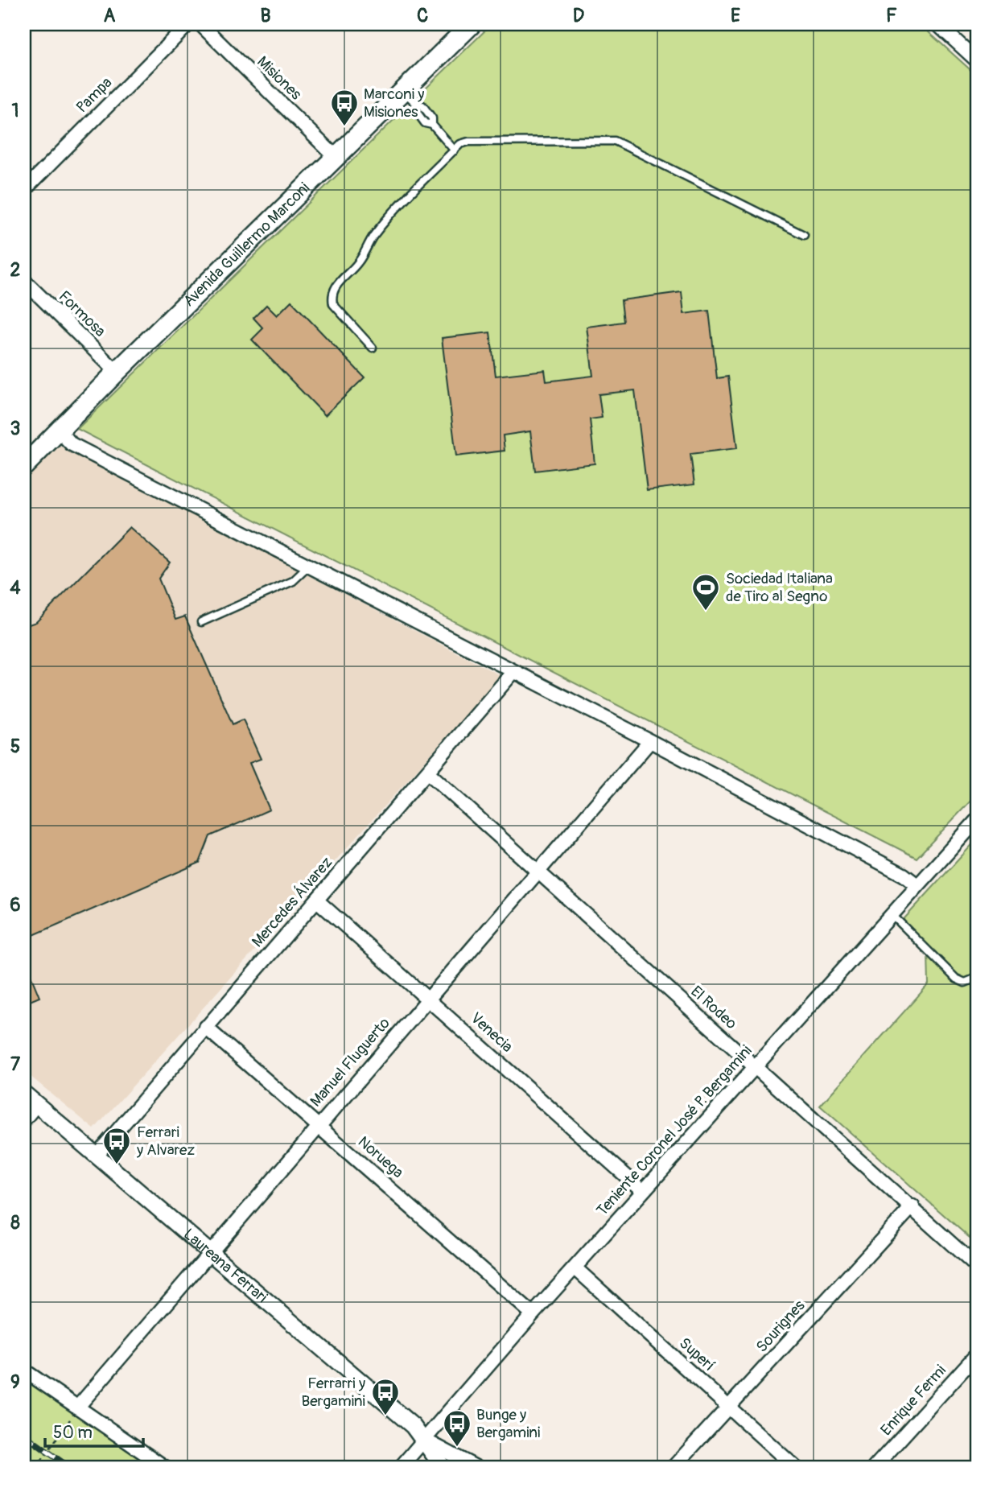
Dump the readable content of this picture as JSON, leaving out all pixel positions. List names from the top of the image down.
{
  "streets": {
    "main road": ["Avenida Guillermo Marconi"],
    "street": [
      "Misiones",
      "Pampa",
      "Formosa",
      "Mercedes Álvarez",
      "El Rodeo",
      "Venecia",
      "Manuel Fluguerto",
      "Teniente Coronel José P. Bergamini",
      "Noruega",
      "Laureana Ferrari",
      "Sourignes",
      "Superí",
      "Enrique Fermi"
    ]
  },
  "crossings": [
    ["Misiones", "Avenida Guillermo Marconi"],
    ["Avenida Guillermo Marconi", "Formosa"],
    ["Mercedes Álvarez", "El Rodeo"],
    ["Mercedes Álvarez", "Venecia"],
    ["Mercedes Álvarez", "Noruega"],
    ["Mercedes Álvarez", "Laureana Ferrari"],
    ["El Rodeo", "Manuel Fluguerto"],
    ["El Rodeo", "Teniente Coronel José P. Bergamini"],
    ["El Rodeo", "Sourignes"],
    ["Venecia", "Manuel Fluguerto"],
    ["Venecia", "Teniente Coronel José P. Bergamini"],
    ["Manuel Fluguerto", "Noruega"],
    ["Manuel Fluguerto", "Laureana Ferrari"],
    ["Teniente Coronel José P. Bergamini", "Noruega"],
    ["Teniente Coronel José P. Bergamini", "Laureana Ferrari"],
    ["Teniente Coronel José P. Bergamini", "Superí"],
    ["Sourignes", "Superí"]
  ],
  "places": {
    "bus stop": [
      "Marconi y Misiones",
      "Ferrari y Alvarez",
      "Ferrarri y Bergamini",
      "Bunge y Bergamini"
    ],
    "sports": ["Sociedad Italiana de Tiro al Segno"]
  },
  "scale_bar": "50 m",
  "grid": {
    "columns": [
      "A",
      "B",
      "C",
      "D",
      "E",
      "F"
    ],
    "rows": [
      "1",
      "2",
      "3",
      "4",
      "5",
      "6",
      "7",
      "8",
      "9"
    ]
  }
}
